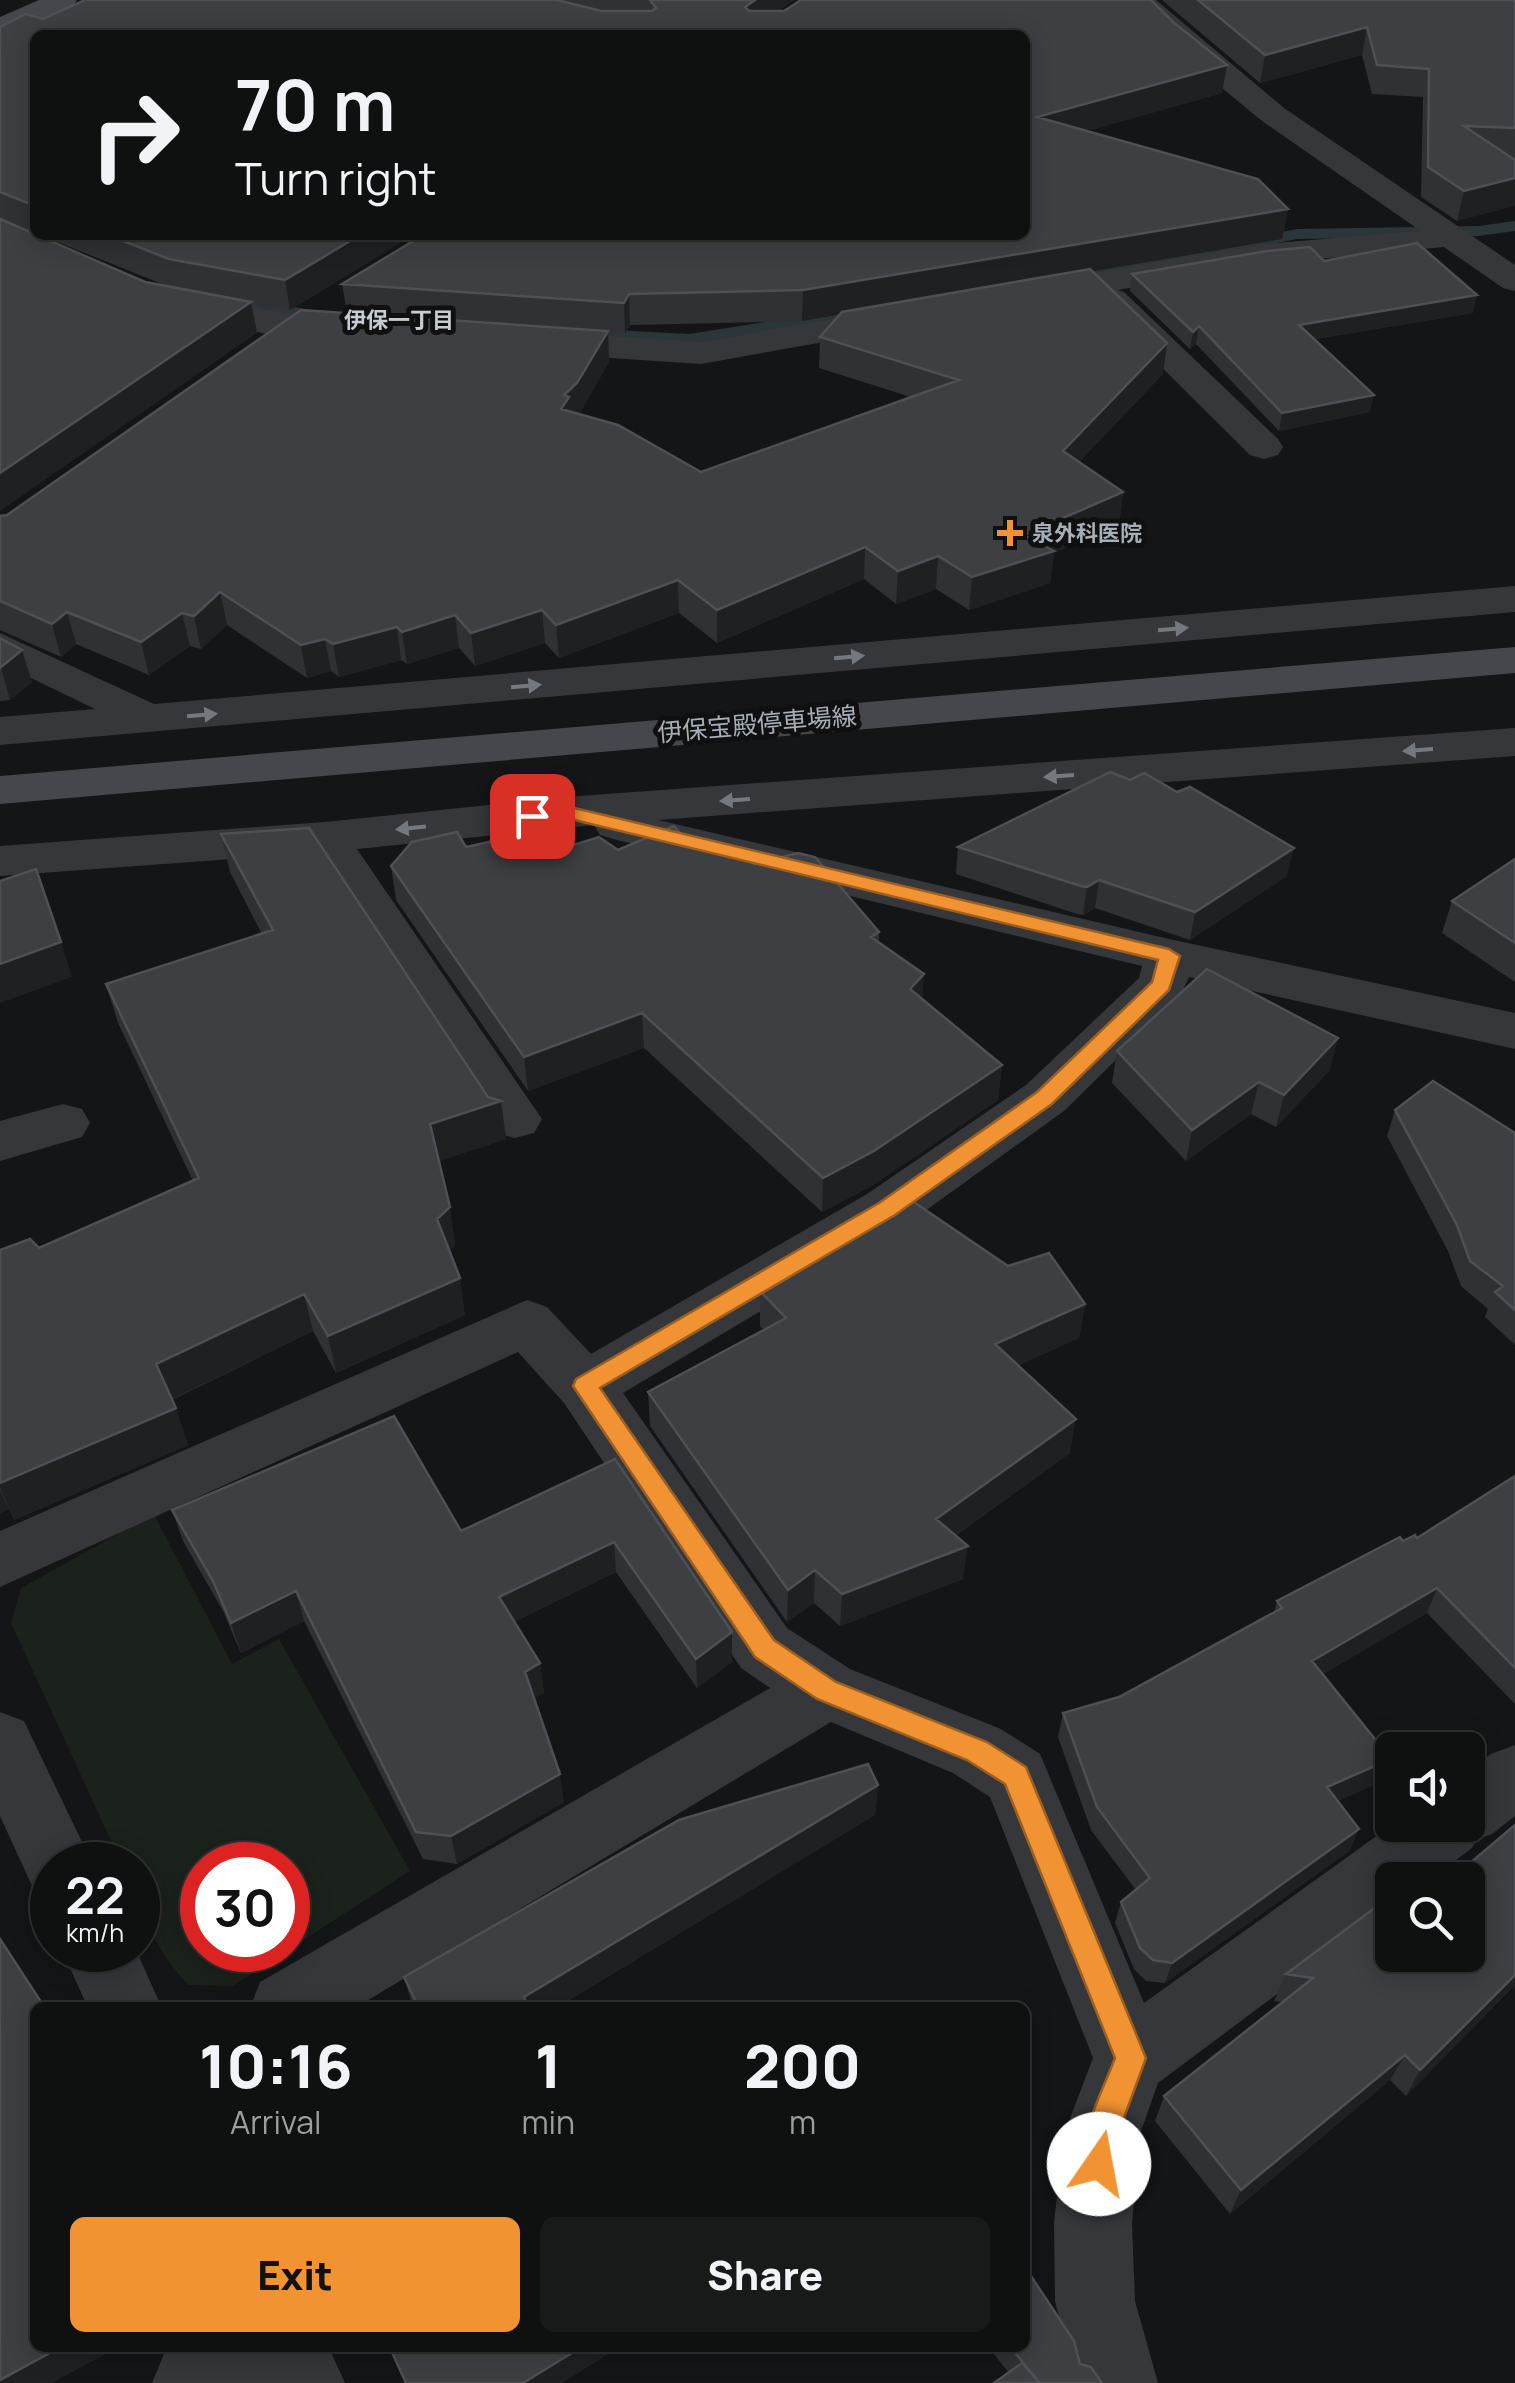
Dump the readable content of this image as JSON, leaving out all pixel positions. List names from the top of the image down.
{
  "streets": {
    "main road": ["伊保宝殿停車場線"]
  },
  "districts": ["伊保一丁目"],
  "places": {
    "health": ["泉外科医院"]
  },
  "page": {
    "turn": ["70 m", "Turn right"],
    "speed": "22 km/h",
    "limit": "30",
    "eta": [
      "10:16",
      "Arrival",
      "1",
      "min",
      "200",
      "m"
    ],
    "buttons": ["Exit", "Share"]
  }
}
